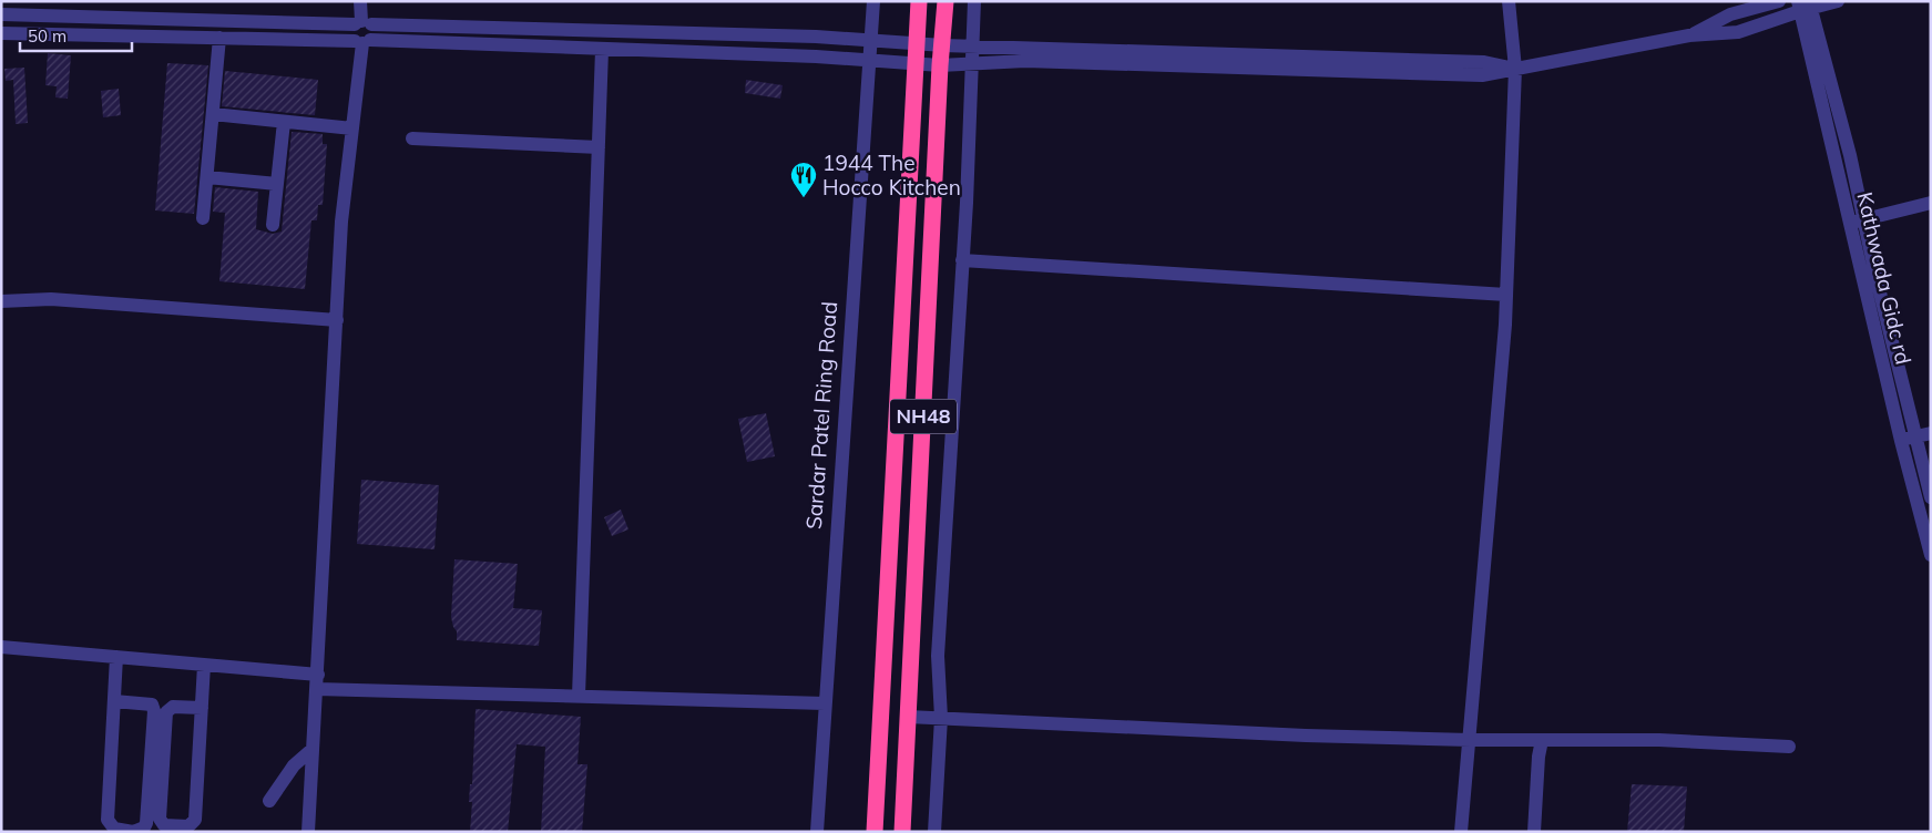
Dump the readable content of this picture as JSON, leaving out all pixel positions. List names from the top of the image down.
{
  "streets": {
    "highway": ["NH48"],
    "street": ["Kathwada Gidc rd", "Sardar Patel Ring Road"]
  },
  "places": {
    "restaurant": ["1944 The Hocco Kitchen"]
  },
  "scale_bar": "50 m"
}
